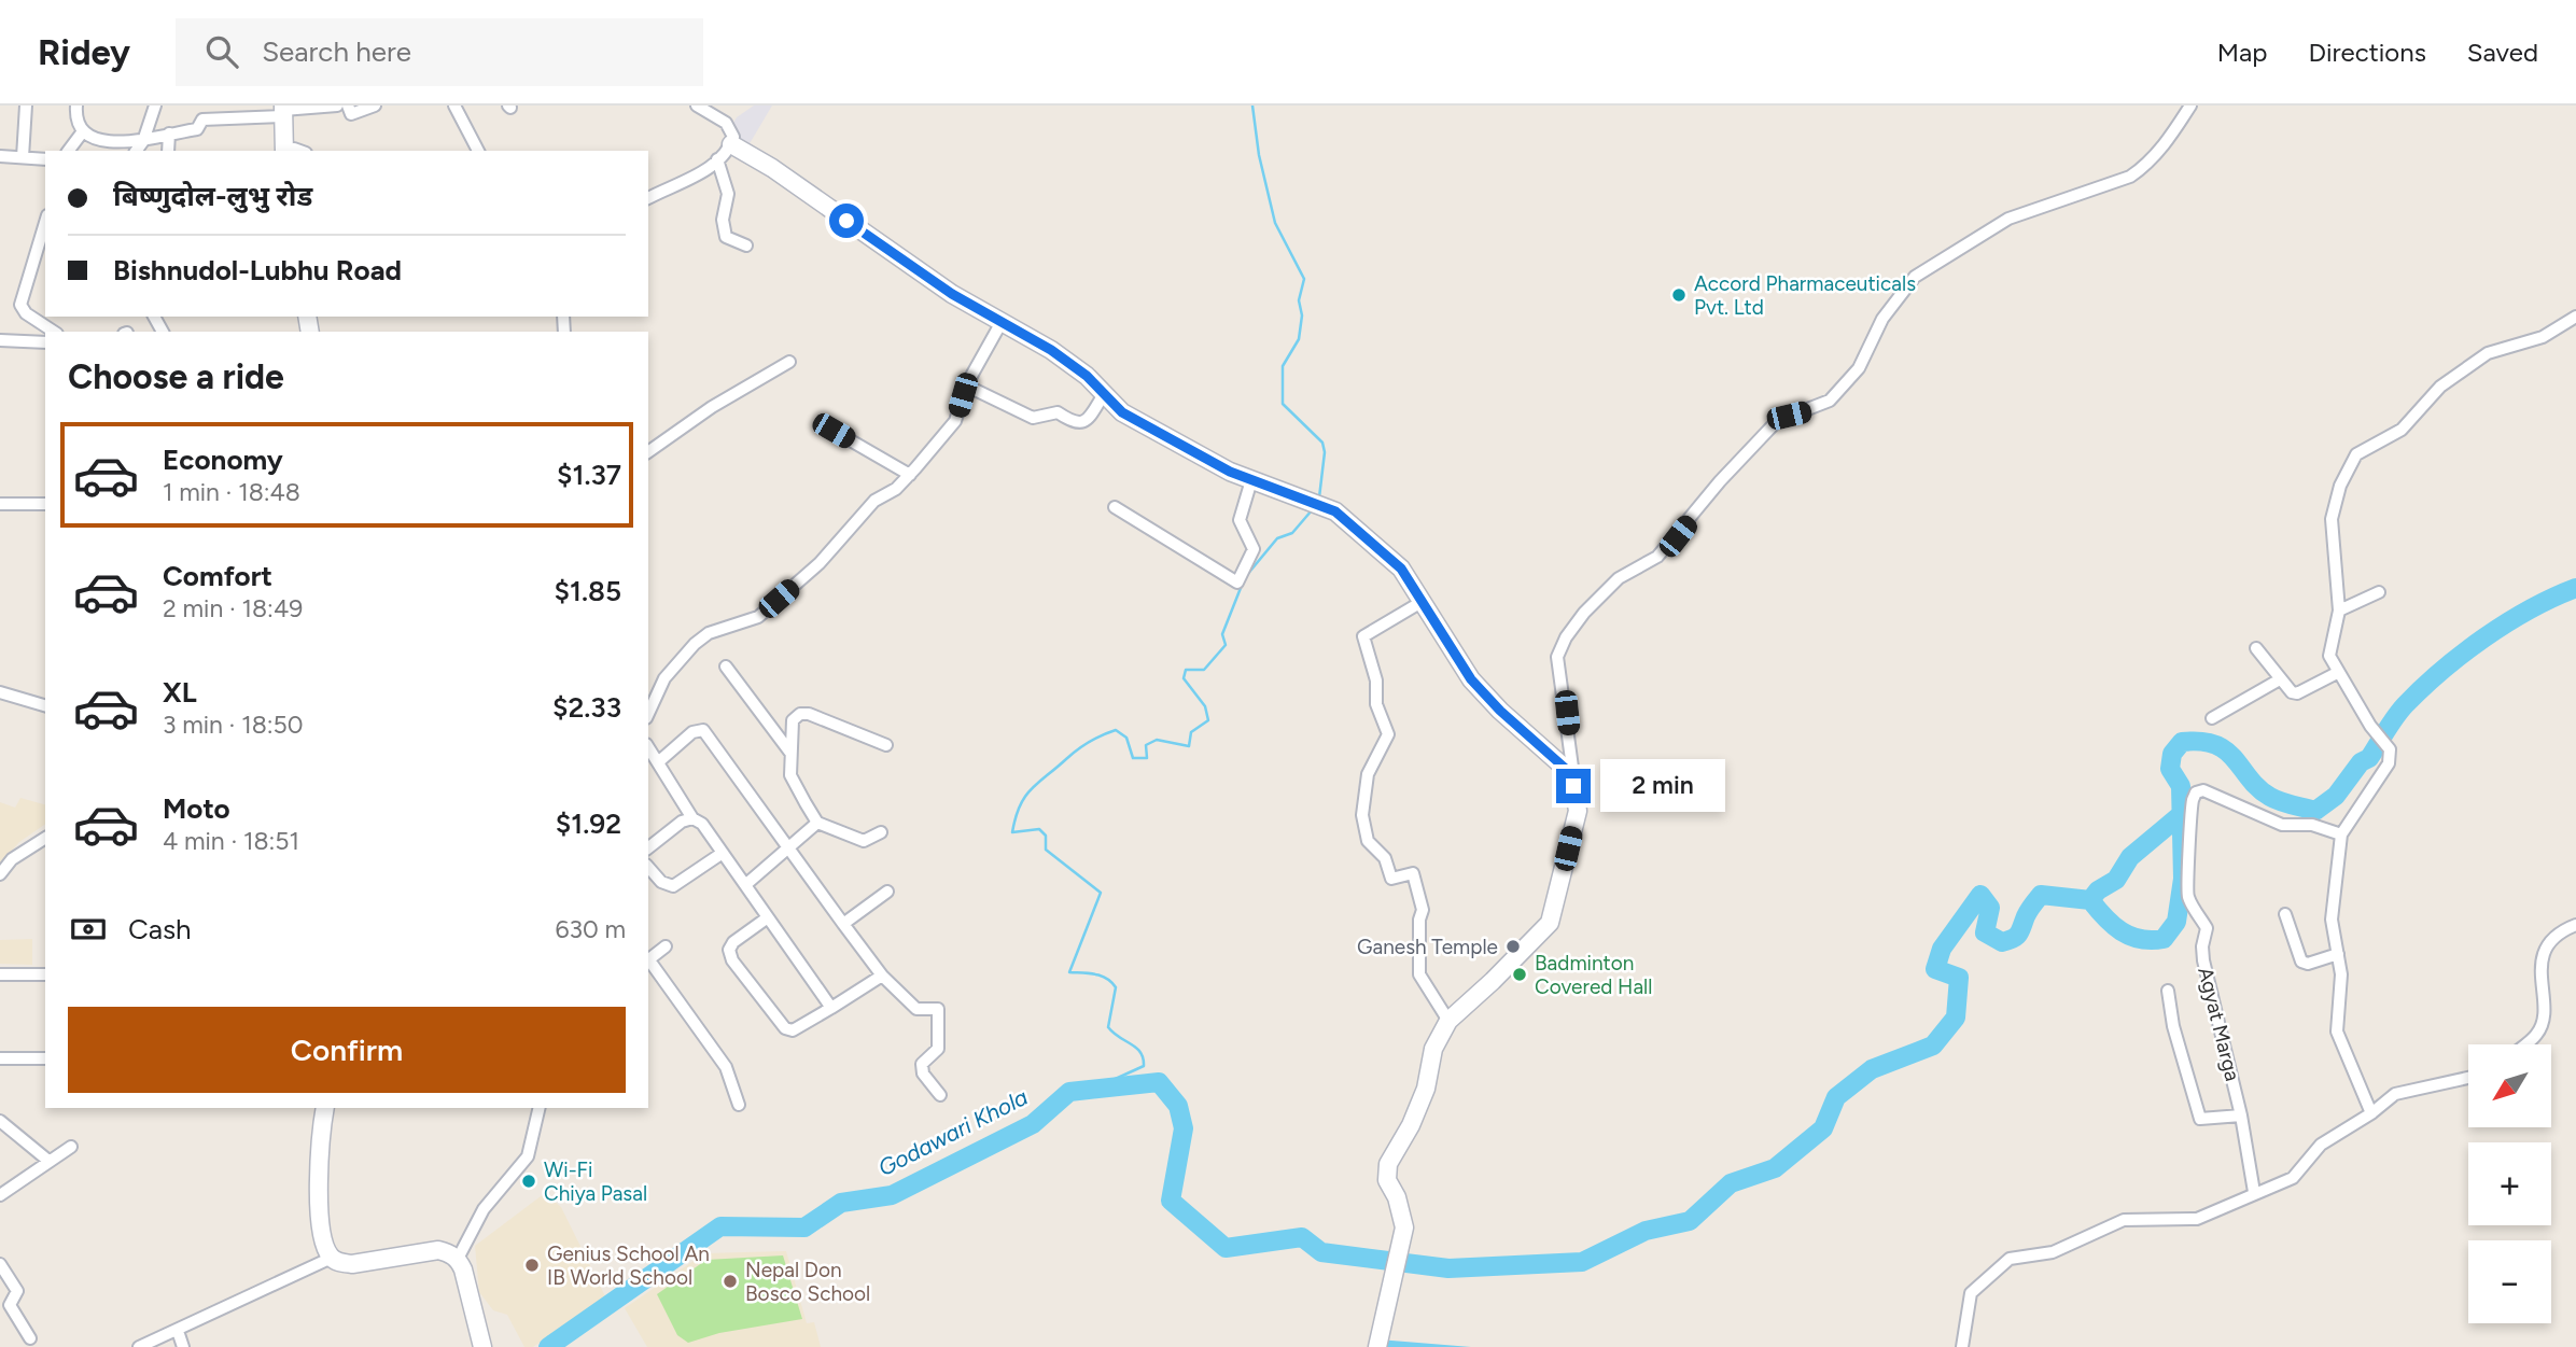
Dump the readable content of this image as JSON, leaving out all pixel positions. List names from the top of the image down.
{
  "streets": {
    "street": ["Agyat Marga"]
  },
  "water": ["Godawari Khola"],
  "places": [
    "Accord Pharmaceuticals Pvt. Ltd",
    "Ganesh Temple",
    "Badminton Covered Hall",
    "Wi-Fi Chiya Pasal",
    "Genius School An IB World School",
    "Nepal Don Bosco School"
  ],
  "north": "bottom left",
  "page": {
    "header": "Ridey",
    "search": "Search here",
    "nav": ["Map", "Directions", "Saved"],
    "banner": ["बिष्णुदोल-लुभु रोड", "Bishnudol-Lubhu Road"],
    "heading": "Choose a ride",
    "list": [
      {
        "name": "Economy",
        "note": "1 min · 18:48",
        "value": "$1.37"
      },
      {
        "name": "Comfort",
        "note": "2 min · 18:49",
        "value": "$1.85"
      },
      {
        "name": "XL",
        "note": "3 min · 18:50",
        "value": "$2.33"
      },
      {
        "name": "Moto",
        "note": "4 min · 18:51",
        "value": "$1.92"
      }
    ],
    "bubble": "2 min",
    "pay": ["Cash", "630 m"],
    "buttons": "Confirm",
    "map_buttons": ["+", "−"]
  }
}
